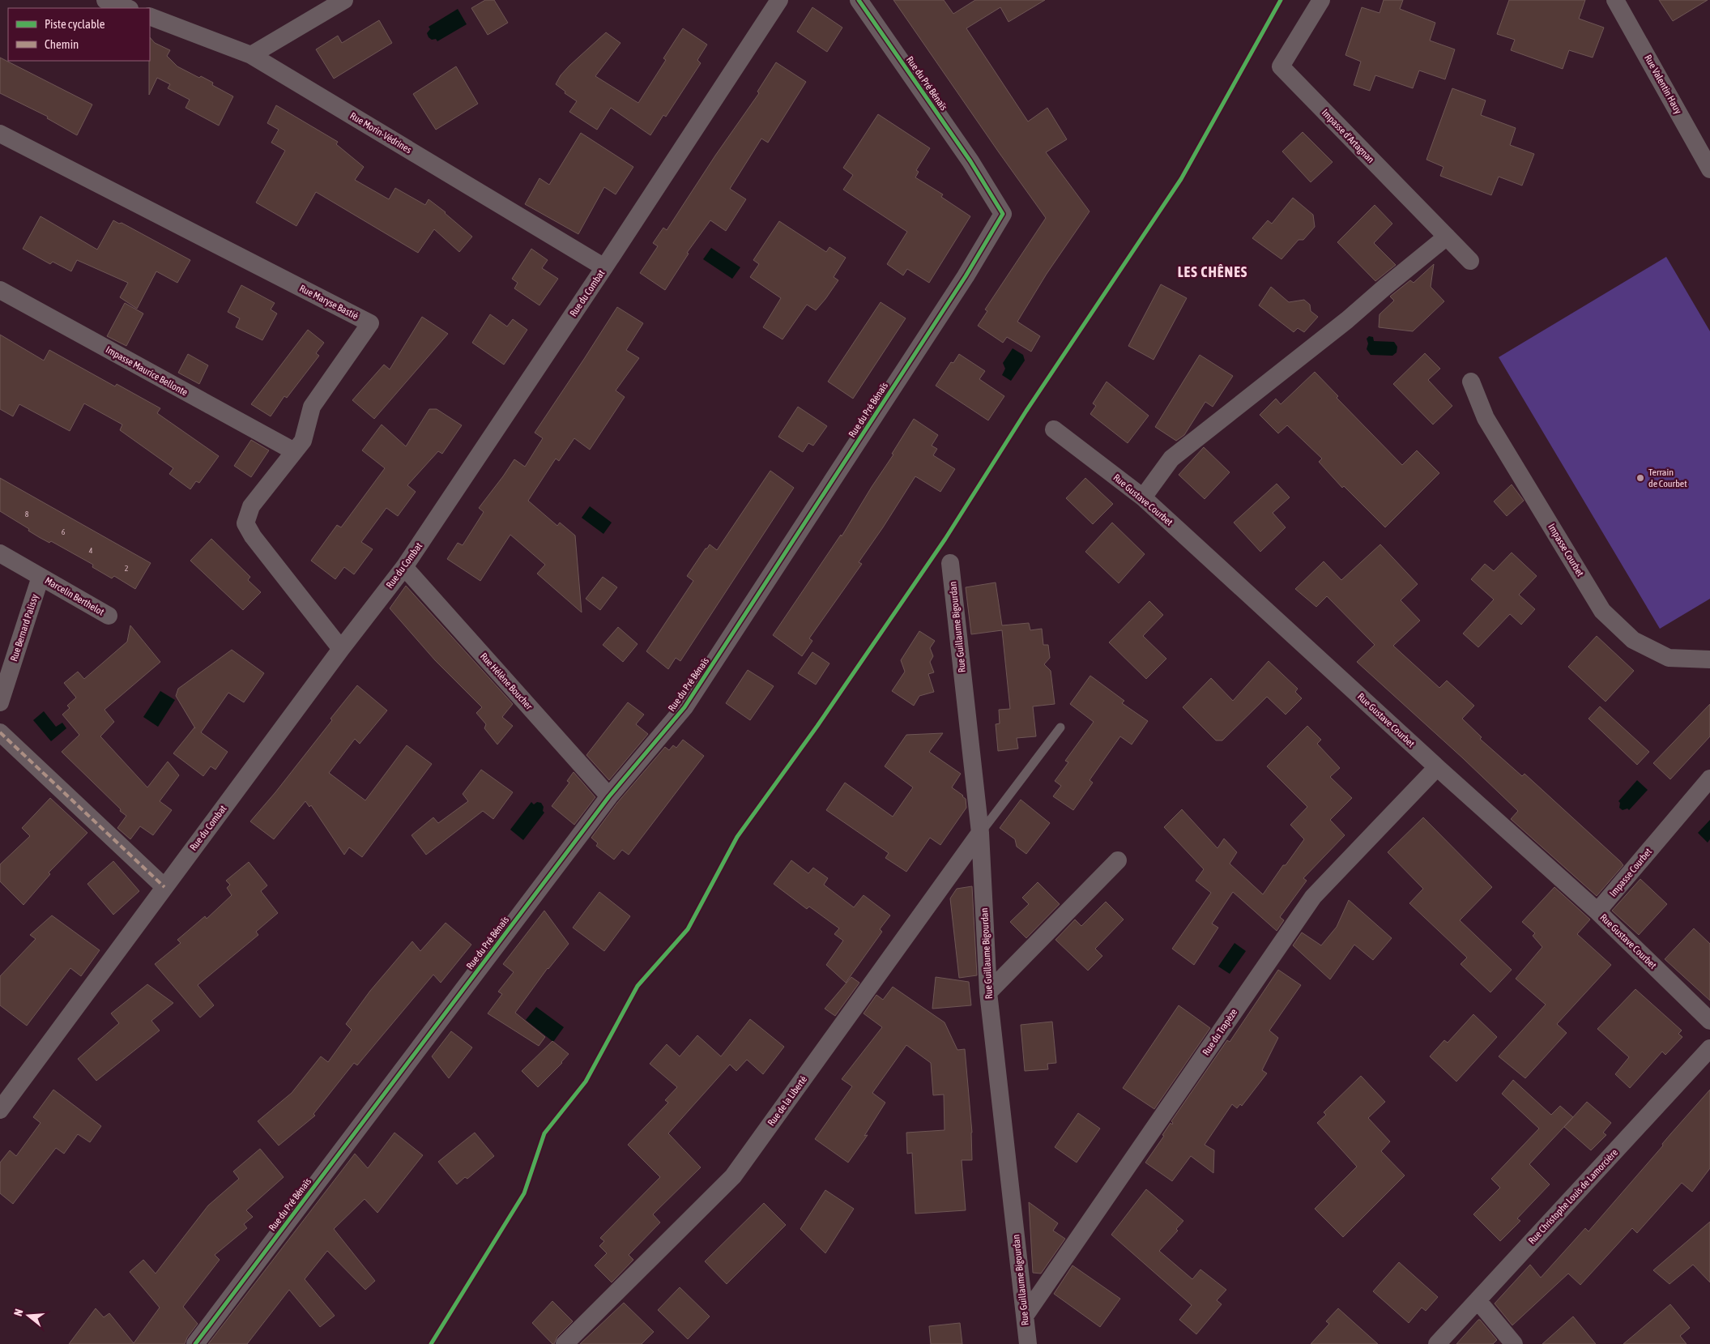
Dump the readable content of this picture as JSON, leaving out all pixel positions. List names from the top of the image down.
{
  "streets": {
    "street": [
      "Rue du Pré Bénaïs",
      "Rue Valentin Hauy",
      "Rue Morin-Védrines",
      "Impasse d'Artagnan",
      "Rue du Combat",
      "Rue Maryse Bastié",
      "Impasse Maurice Bellonte",
      "Rue Gustave Courbet",
      "Impasse Courbet",
      "Marcelin Berthelot",
      "Rue Guillaume Bigourdan",
      "Rue Bernard Palissy",
      "Rue Hélène Boucher",
      "Rue du Trapèze",
      "Rue de la Liberté",
      "Rue Christophe Louis de Lamorcière"
    ]
  },
  "crossings": [
    ["Rue du Pré Bénaïs", "Rue Hélène Boucher"],
    ["Rue Morin-Védrines", "Rue du Combat"],
    ["Rue du Combat", "Rue Maryse Bastié"],
    ["Rue du Combat", "Rue Hélène Boucher"],
    ["Rue Maryse Bastié", "Impasse Maurice Bellonte"],
    ["Rue Gustave Courbet", "Impasse Courbet"],
    ["Rue Gustave Courbet", "Rue du Trapèze"],
    ["Marcelin Berthelot", "Rue Bernard Palissy"],
    ["Rue Guillaume Bigourdan", "Rue du Trapèze"],
    ["Rue Guillaume Bigourdan", "Rue de la Liberté"]
  ],
  "districts": ["LES CHÊNES"],
  "places": ["Terrain de Courbet"],
  "house_numbers": [
    "8",
    "6",
    "4",
    "2"
  ],
  "legend": ["Piste cyclable", "Chemin"],
  "north": "left"
}
